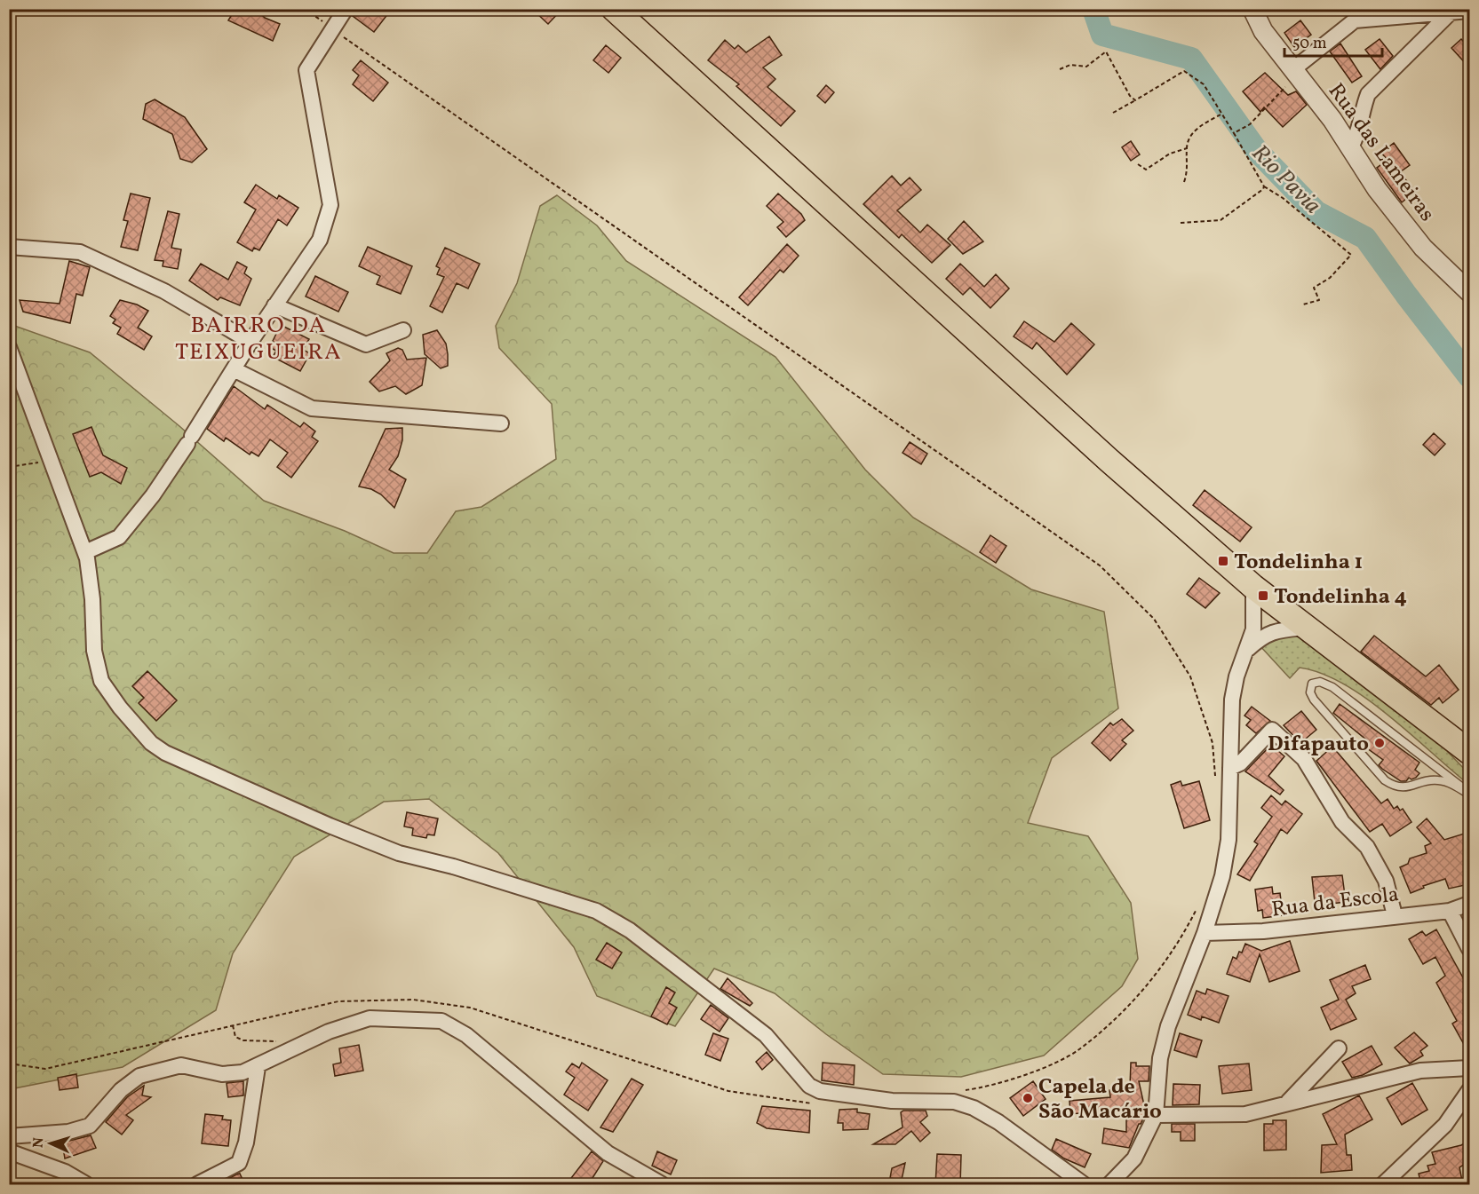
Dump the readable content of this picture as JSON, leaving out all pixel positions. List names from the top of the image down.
{
  "streets": {
    "street": ["Rua das Lameiras", "Rua da Escola"]
  },
  "districts": ["BAIRRO DA TEIXUGUEIRA"],
  "water": ["Rio Pavia"],
  "places": {
    "transit": ["Tondelinha 1", "Tondelinha 4"],
    "other": ["Difapauto", "Capela de São Macário"]
  },
  "scale_bar": "50 m",
  "north": "left"
}
